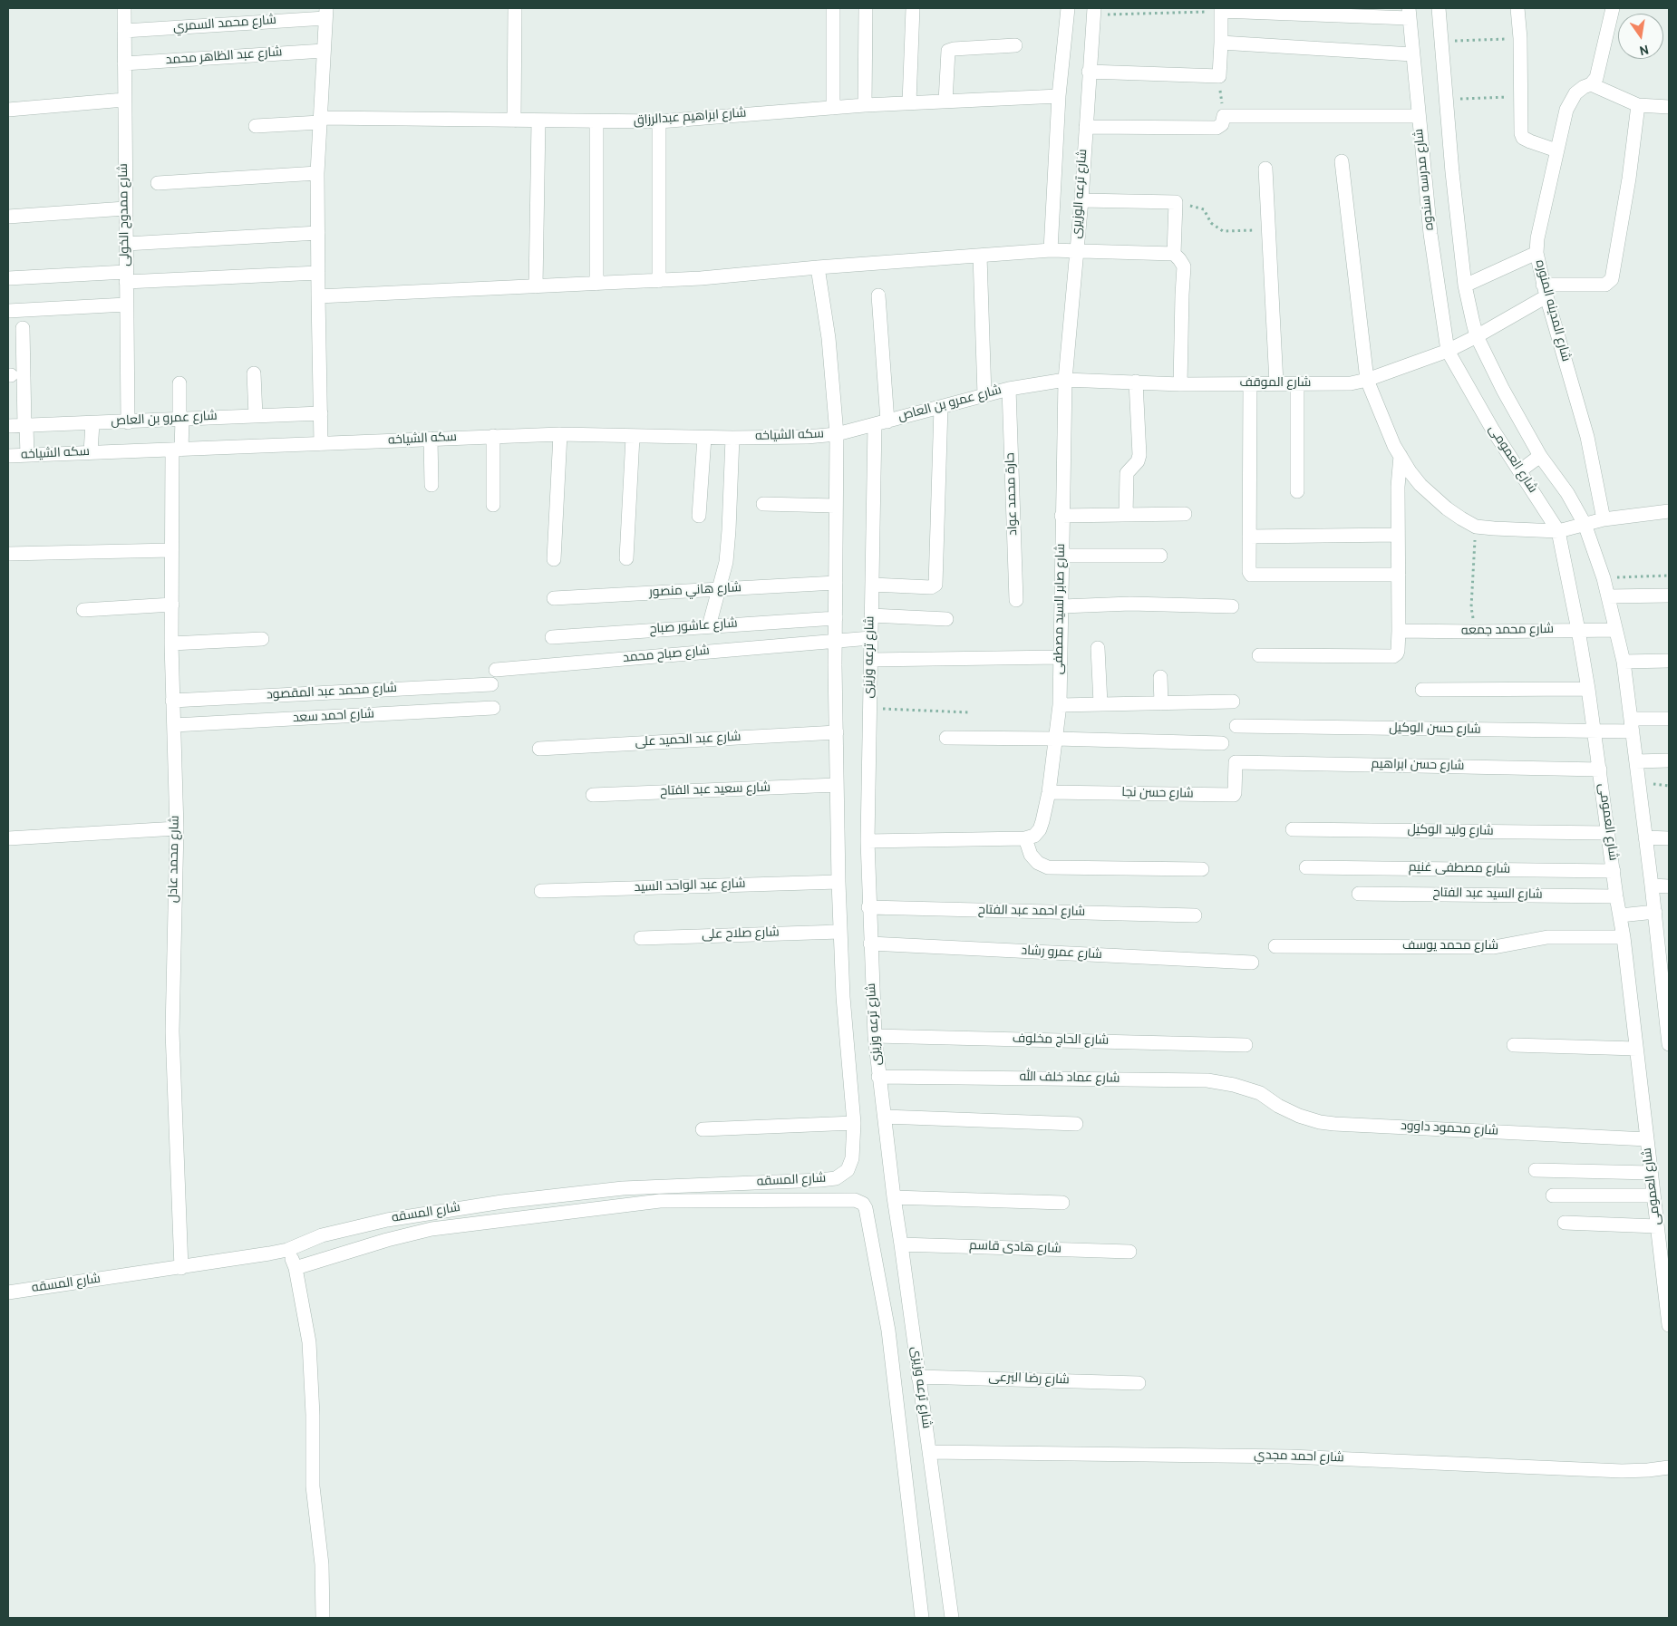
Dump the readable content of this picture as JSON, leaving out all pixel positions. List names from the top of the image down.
{
  "streets": {
    "street": [
      "شارع محمد السمري",
      "شارع عبد الظاهر محمد",
      "شارع ابراهيم عبدالرزاق",
      "شارع مدرسه سندوه",
      "شارع ترعه الوزيرى",
      "شارع ممدوح الخولى",
      "شارع المدينه المنوره",
      "شارع الموقف",
      "شارع عمرو بن العاص",
      "سكه الشياخه",
      "شارع العمومى",
      "حارة محمد عواد",
      "شارع هاني منصور",
      "شارع صابر السيد مصطفى",
      "شارع عاشور صباح",
      "شارع محمد جمعه",
      "شارع صباح محمد",
      "شارع ترعه وزيزى",
      "شارع محمد عبد المقصود",
      "شارع احمد سعد",
      "شارع حسن الوكيل",
      "شارع عبد الحميد على",
      "شارع حسن ابراهيم",
      "شارع سعيد عبد الفتاح",
      "شارع حسن نجا",
      "شارع وليد الوكيل",
      "شارع محمد عادل",
      "شارع مصطفى غنيم",
      "شارع عبد الواحد السيد",
      "شارع السيد عبد الفتاح",
      "شارع احمد عبد الفتاح",
      "شارع صلاح على",
      "شارع محمد يوسف",
      "شارع عمرو رشاد",
      "شارع الحاج مخلوف",
      "شارع عماد خلف الله",
      "شارع محمود داوود",
      "شارع المسقه",
      "شارع هادى قاسم",
      "شارع رضا البرعى",
      "شارع احمد مجدي"
    ]
  },
  "crossings": [
    ["شارع محمد السمري", "شارع ممدوح الخولى"],
    ["شارع عبد الظاهر محمد", "شارع ممدوح الخولى"],
    ["شارع مدرسه سندوه", "شارع الموقف"],
    ["شارع مدرسه سندوه", "شارع العمومى"],
    ["شارع ترعه الوزيرى", "شارع الموقف"],
    ["شارع ترعه الوزيرى", "شارع عمرو بن العاص"],
    ["شارع ترعه الوزيرى", "شارع صابر السيد مصطفى"],
    ["شارع ممدوح الخولى", "شارع عمرو بن العاص"],
    ["شارع المدينه المنوره", "شارع الموقف"],
    ["شارع الموقف", "شارع عمرو بن العاص"],
    ["شارع الموقف", "شارع العمومى"],
    ["شارع الموقف", "شارع صابر السيد مصطفى"],
    ["شارع عمرو بن العاص", "سكه الشياخه"],
    ["شارع عمرو بن العاص", "حارة محمد عواد"],
    ["شارع عمرو بن العاص", "شارع صابر السيد مصطفى"],
    ["شارع عمرو بن العاص", "شارع ترعه وزيزى"],
    ["شارع عمرو بن العاص", "شارع محمد عادل"],
    ["سكه الشياخه", "شارع محمد عادل"],
    ["شارع العمومى", "شارع محمد جمعه"],
    ["شارع العمومى", "شارع حسن الوكيل"],
    ["شارع العمومى", "شارع حسن ابراهيم"],
    ["شارع العمومى", "شارع وليد الوكيل"],
    ["شارع العمومى", "شارع مصطفى غنيم"],
    ["شارع العمومى", "شارع السيد عبد الفتاح"],
    ["شارع العمومى", "شارع محمد يوسف"],
    ["شارع العمومى", "شارع محمود داوود"],
    ["شارع صابر السيد مصطفى", "شارع حسن نجا"],
    ["شارع صباح محمد", "شارع ترعه وزيزى"],
    ["شارع ترعه وزيزى", "شارع احمد عبد الفتاح"],
    ["شارع ترعه وزيزى", "شارع عمرو رشاد"],
    ["شارع ترعه وزيزى", "شارع الحاج مخلوف"],
    ["شارع ترعه وزيزى", "شارع عماد خلف الله"],
    ["شارع ترعه وزيزى", "شارع المسقه"],
    ["شارع ترعه وزيزى", "شارع هادى قاسم"],
    ["شارع ترعه وزيزى", "شارع رضا البرعى"],
    ["شارع ترعه وزيزى", "شارع احمد مجدي"],
    ["شارع محمد عبد المقصود", "شارع محمد عادل"],
    ["شارع احمد سعد", "شارع محمد عادل"],
    ["شارع حسن ابراهيم", "شارع حسن نجا"],
    ["شارع محمد عادل", "شارع المسقه"],
    ["شارع عماد خلف الله", "شارع محمود داوود"]
  ],
  "north": "bottom"
}
